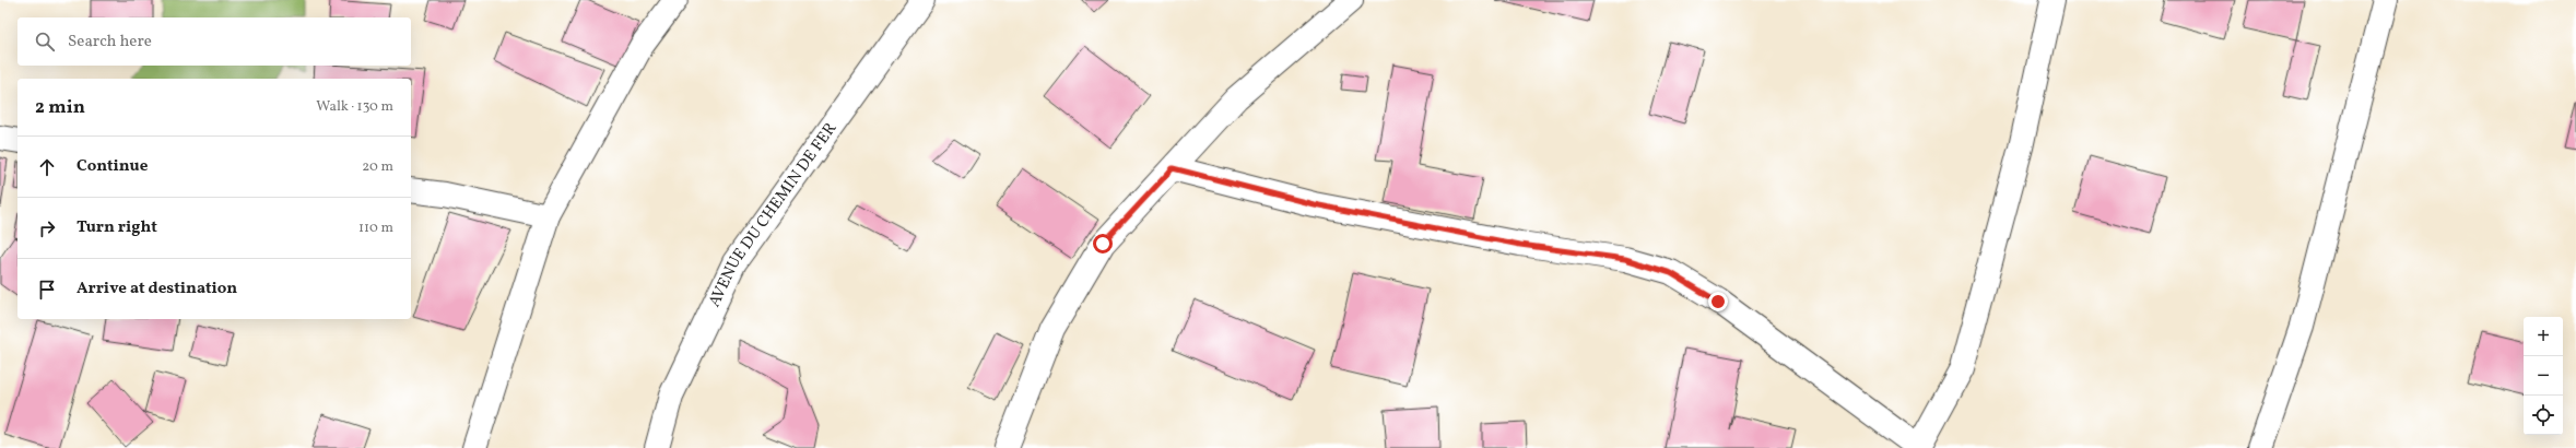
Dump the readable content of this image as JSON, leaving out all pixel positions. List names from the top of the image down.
{
  "streets": {
    "street": ["AVENUE DU CHEMIN DE FER"]
  },
  "page": {
    "search": "Search here",
    "heading": ["2 min", "Walk · 130 m"],
    "list": [
      ["Continue", "20 m"],
      ["Turn right", "110 m"],
      "Arrive at destination"
    ],
    "map_buttons": ["+", "−"]
  }
}
